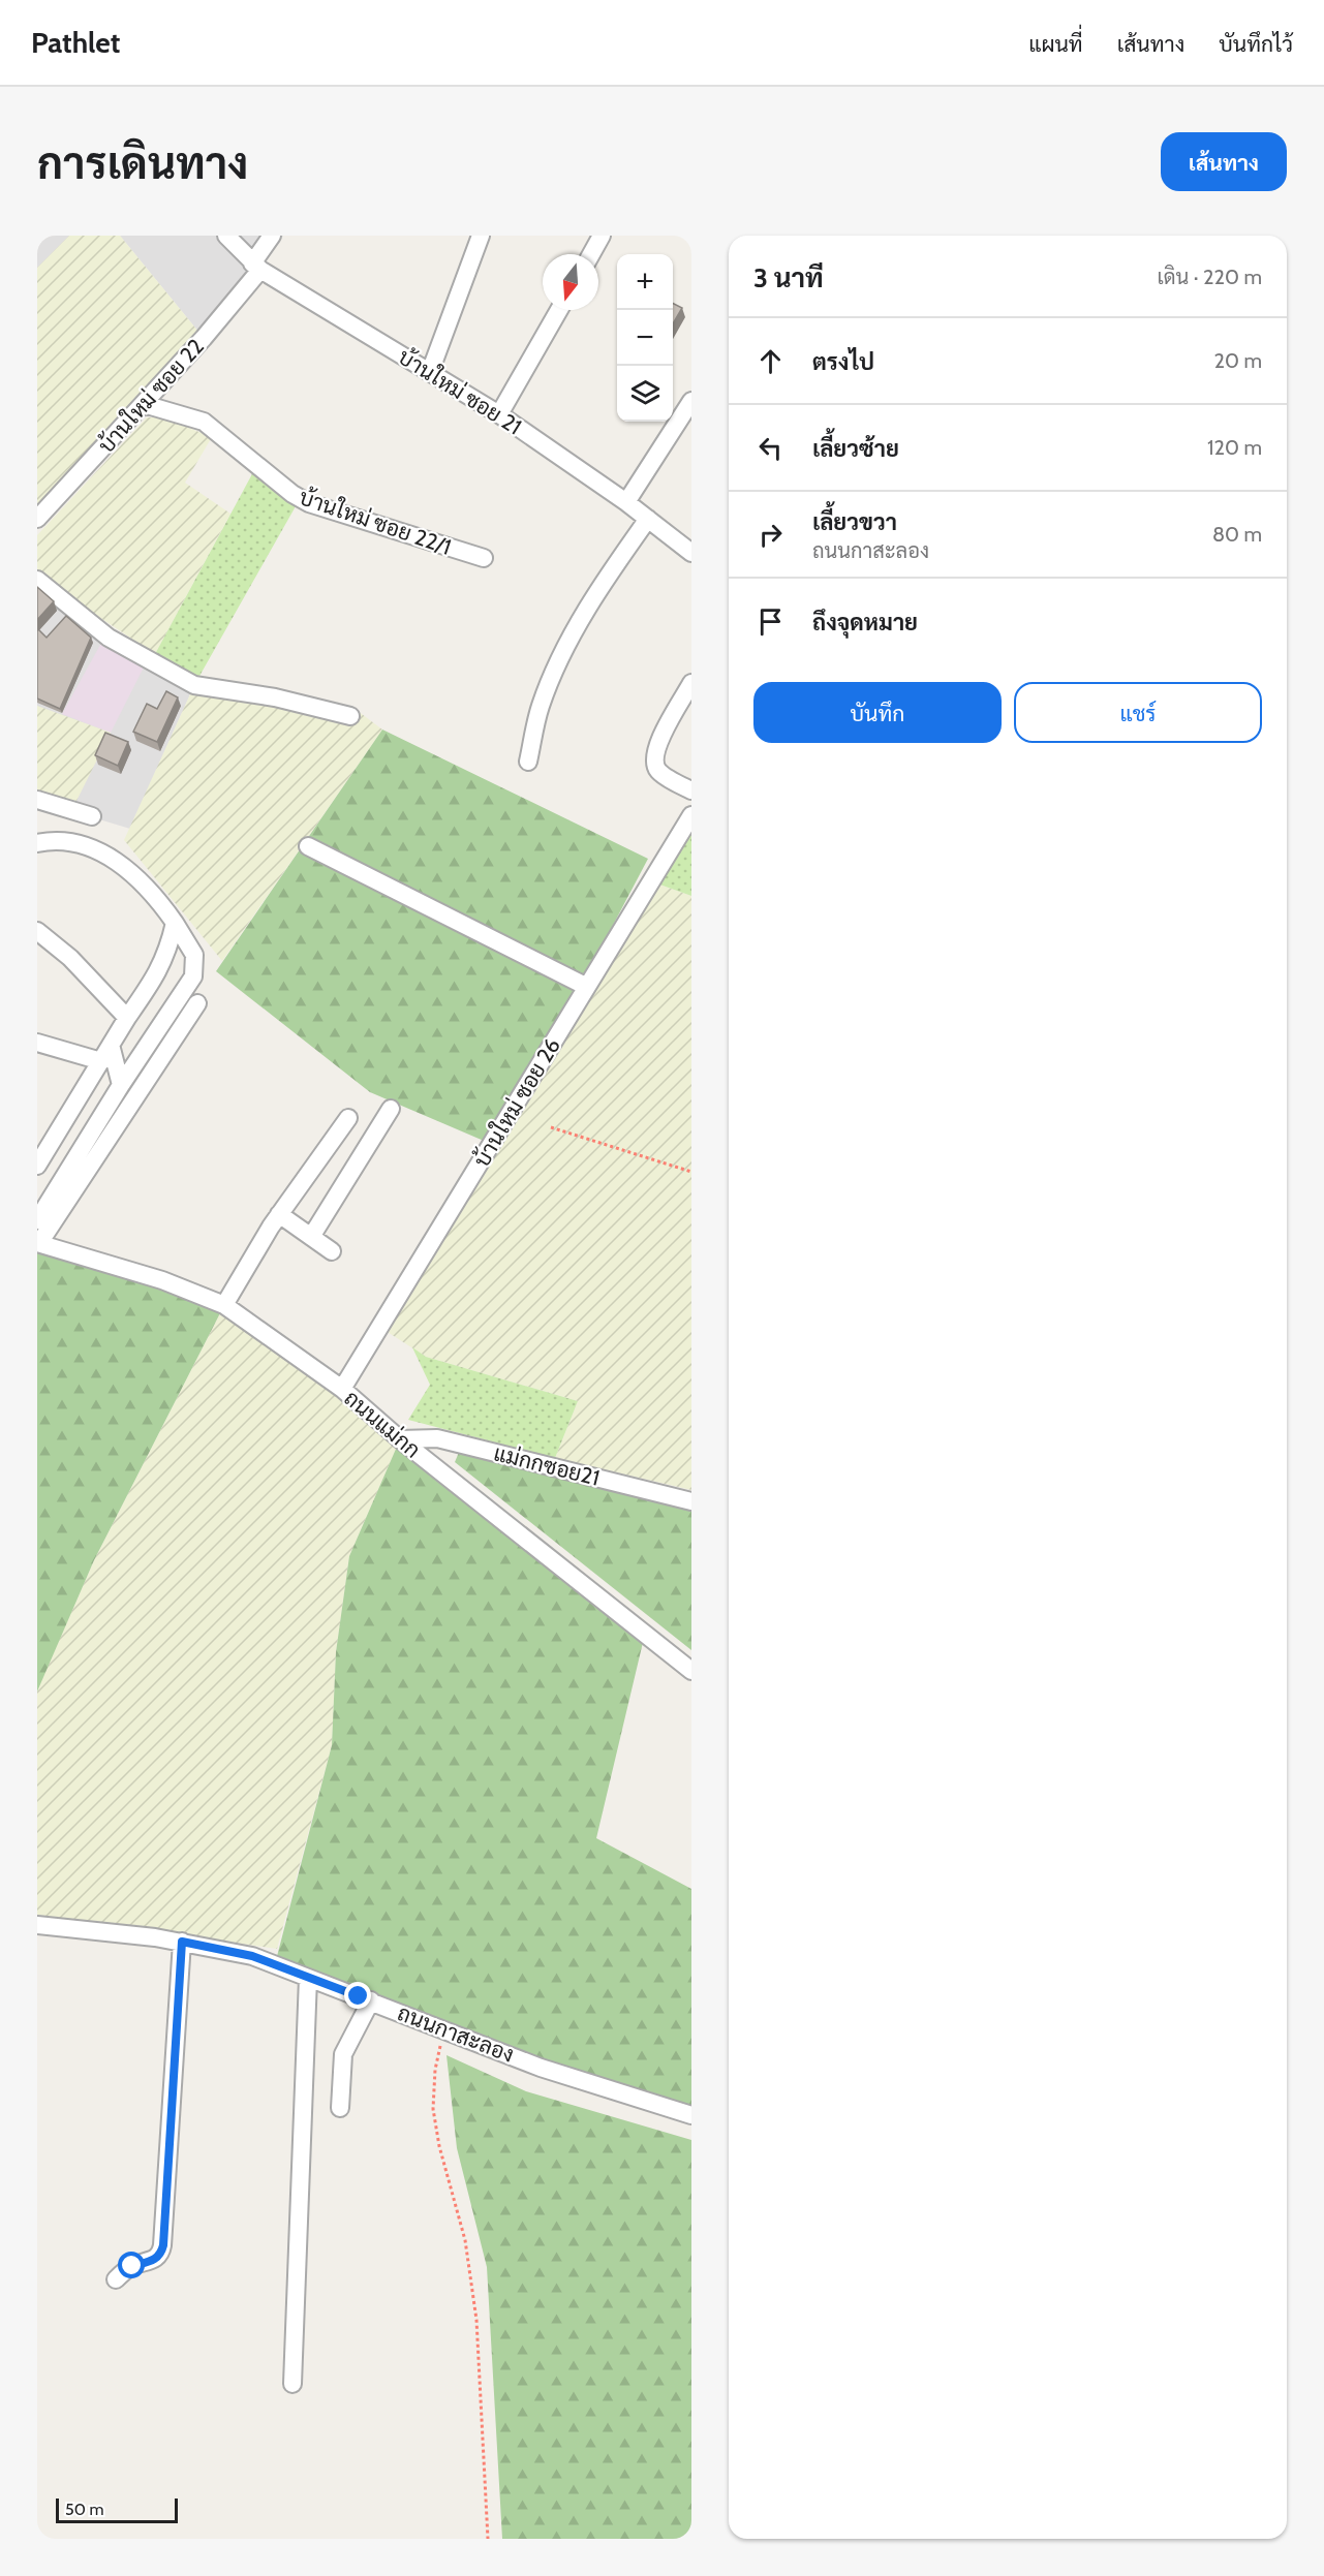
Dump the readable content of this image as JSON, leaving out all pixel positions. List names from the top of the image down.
{
  "streets": {
    "street": [
      "บ้านใหม่ ซอย 21",
      "บ้านใหม่ ซอย 22",
      "บ้านใหม่ ซอย 22/1",
      "บ้านใหม่ ซอย 26",
      "ถนนแม่กก",
      "แม่กกซอย21",
      "ถนนกาสะลอง"
    ]
  },
  "crossings": [
    ["บ้านใหม่ ซอย 21", "บ้านใหม่ ซอย 22"],
    ["บ้านใหม่ ซอย 22", "บ้านใหม่ ซอย 22/1"],
    ["บ้านใหม่ ซอย 26", "ถนนแม่กก"],
    ["ถนนแม่กก", "แม่กกซอย21"]
  ],
  "scale_bar": "50 m",
  "north": "bottom",
  "page": {
    "header": "Pathlet",
    "nav": ["แผนที่", "เส้นทาง", "บันทึกไว้"],
    "title": "การเดินทาง",
    "buttons": [
      "เส้นทาง",
      ["บันทึก", "แชร์"]
    ],
    "heading": ["3 นาที", "เดิน · 220 m"],
    "map_buttons": ["+", "−"],
    "list": [
      ["ตรงไป", "20 m"],
      ["เลี้ยวซ้าย", "120 m"],
      ["เลี้ยวขวา", "ถนนกาสะลอง", "80 m"],
      "ถึงจุดหมาย"
    ],
    "scale": "50 m"
  }
}
